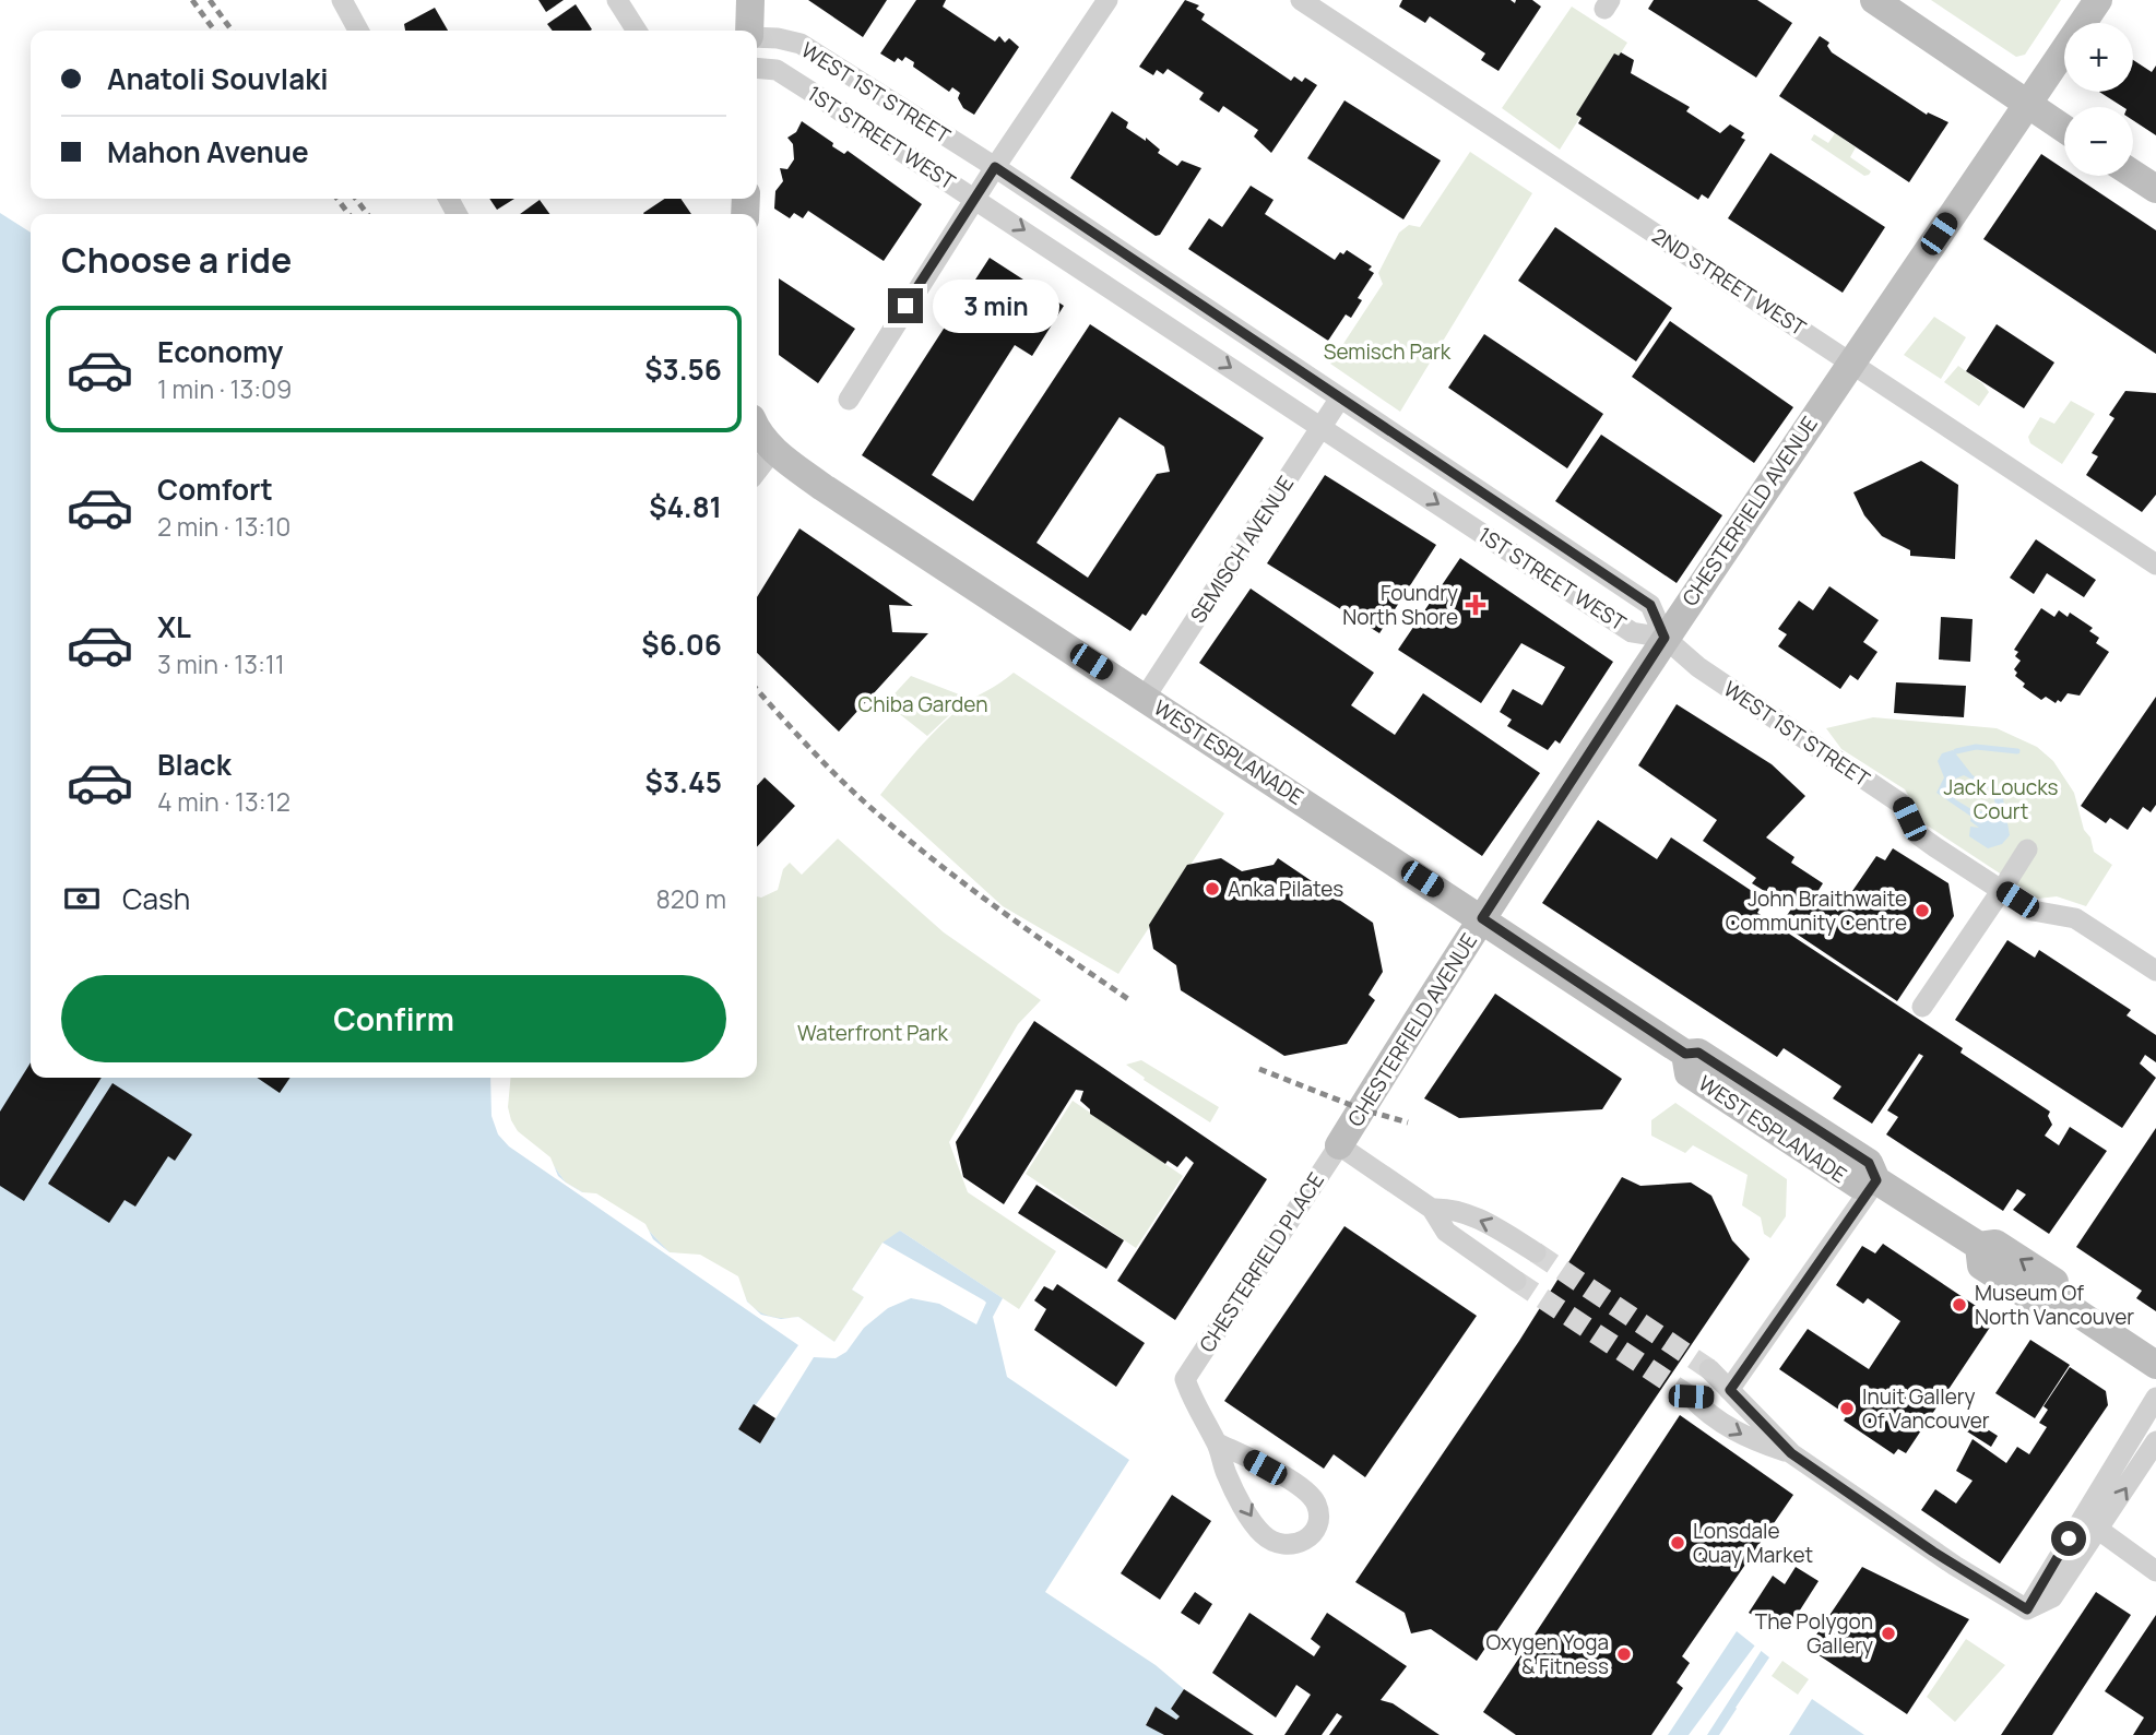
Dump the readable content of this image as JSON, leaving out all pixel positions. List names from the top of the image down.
{
  "streets": {
    "main road": ["CHESTERFIELD AVENUE", "WEST ESPLANADE"],
    "street": [
      "WEST 1ST STREET",
      "1ST STREET WEST",
      "2ND STREET WEST",
      "SEMISCH AVENUE",
      "CHESTERFIELD PLACE"
    ]
  },
  "crossings": [
    ["WEST 1ST STREET", "1ST STREET WEST"],
    ["WEST 1ST STREET", "CHESTERFIELD AVENUE"],
    ["1ST STREET WEST", "CHESTERFIELD AVENUE"],
    ["1ST STREET WEST", "SEMISCH AVENUE"],
    ["2ND STREET WEST", "CHESTERFIELD AVENUE"],
    ["CHESTERFIELD AVENUE", "WEST ESPLANADE"],
    ["CHESTERFIELD AVENUE", "CHESTERFIELD PLACE"],
    ["SEMISCH AVENUE", "WEST ESPLANADE"]
  ],
  "parks": [
    "Semisch Park",
    "Chiba Garden",
    "Jack Loucks Court",
    "Waterfront Park"
  ],
  "places": {
    "health": ["Foundry North Shore"],
    "other": [
      "Anka Pilates",
      "John Braithwaite Community Centre",
      "Museum Of North Vancouver",
      "Inuit Gallery Of Vancouver",
      "Lonsdale Quay Market",
      "The Polygon Gallery",
      "Oxygen Yoga & Fitness"
    ]
  },
  "page": {
    "map_buttons": ["+", "−"],
    "banner": ["Anatoli Souvlaki", "Mahon Avenue"],
    "heading": "Choose a ride",
    "bubble": "3 min",
    "list": [
      {
        "name": "Economy",
        "note": "1 min · 13:09",
        "value": "$3.56"
      },
      {
        "name": "Comfort",
        "note": "2 min · 13:10",
        "value": "$4.81"
      },
      {
        "name": "XL",
        "note": "3 min · 13:11",
        "value": "$6.06"
      },
      {
        "name": "Black",
        "note": "4 min · 13:12",
        "value": "$3.45"
      }
    ],
    "pay": ["Cash", "820 m"],
    "buttons": "Confirm"
  }
}
